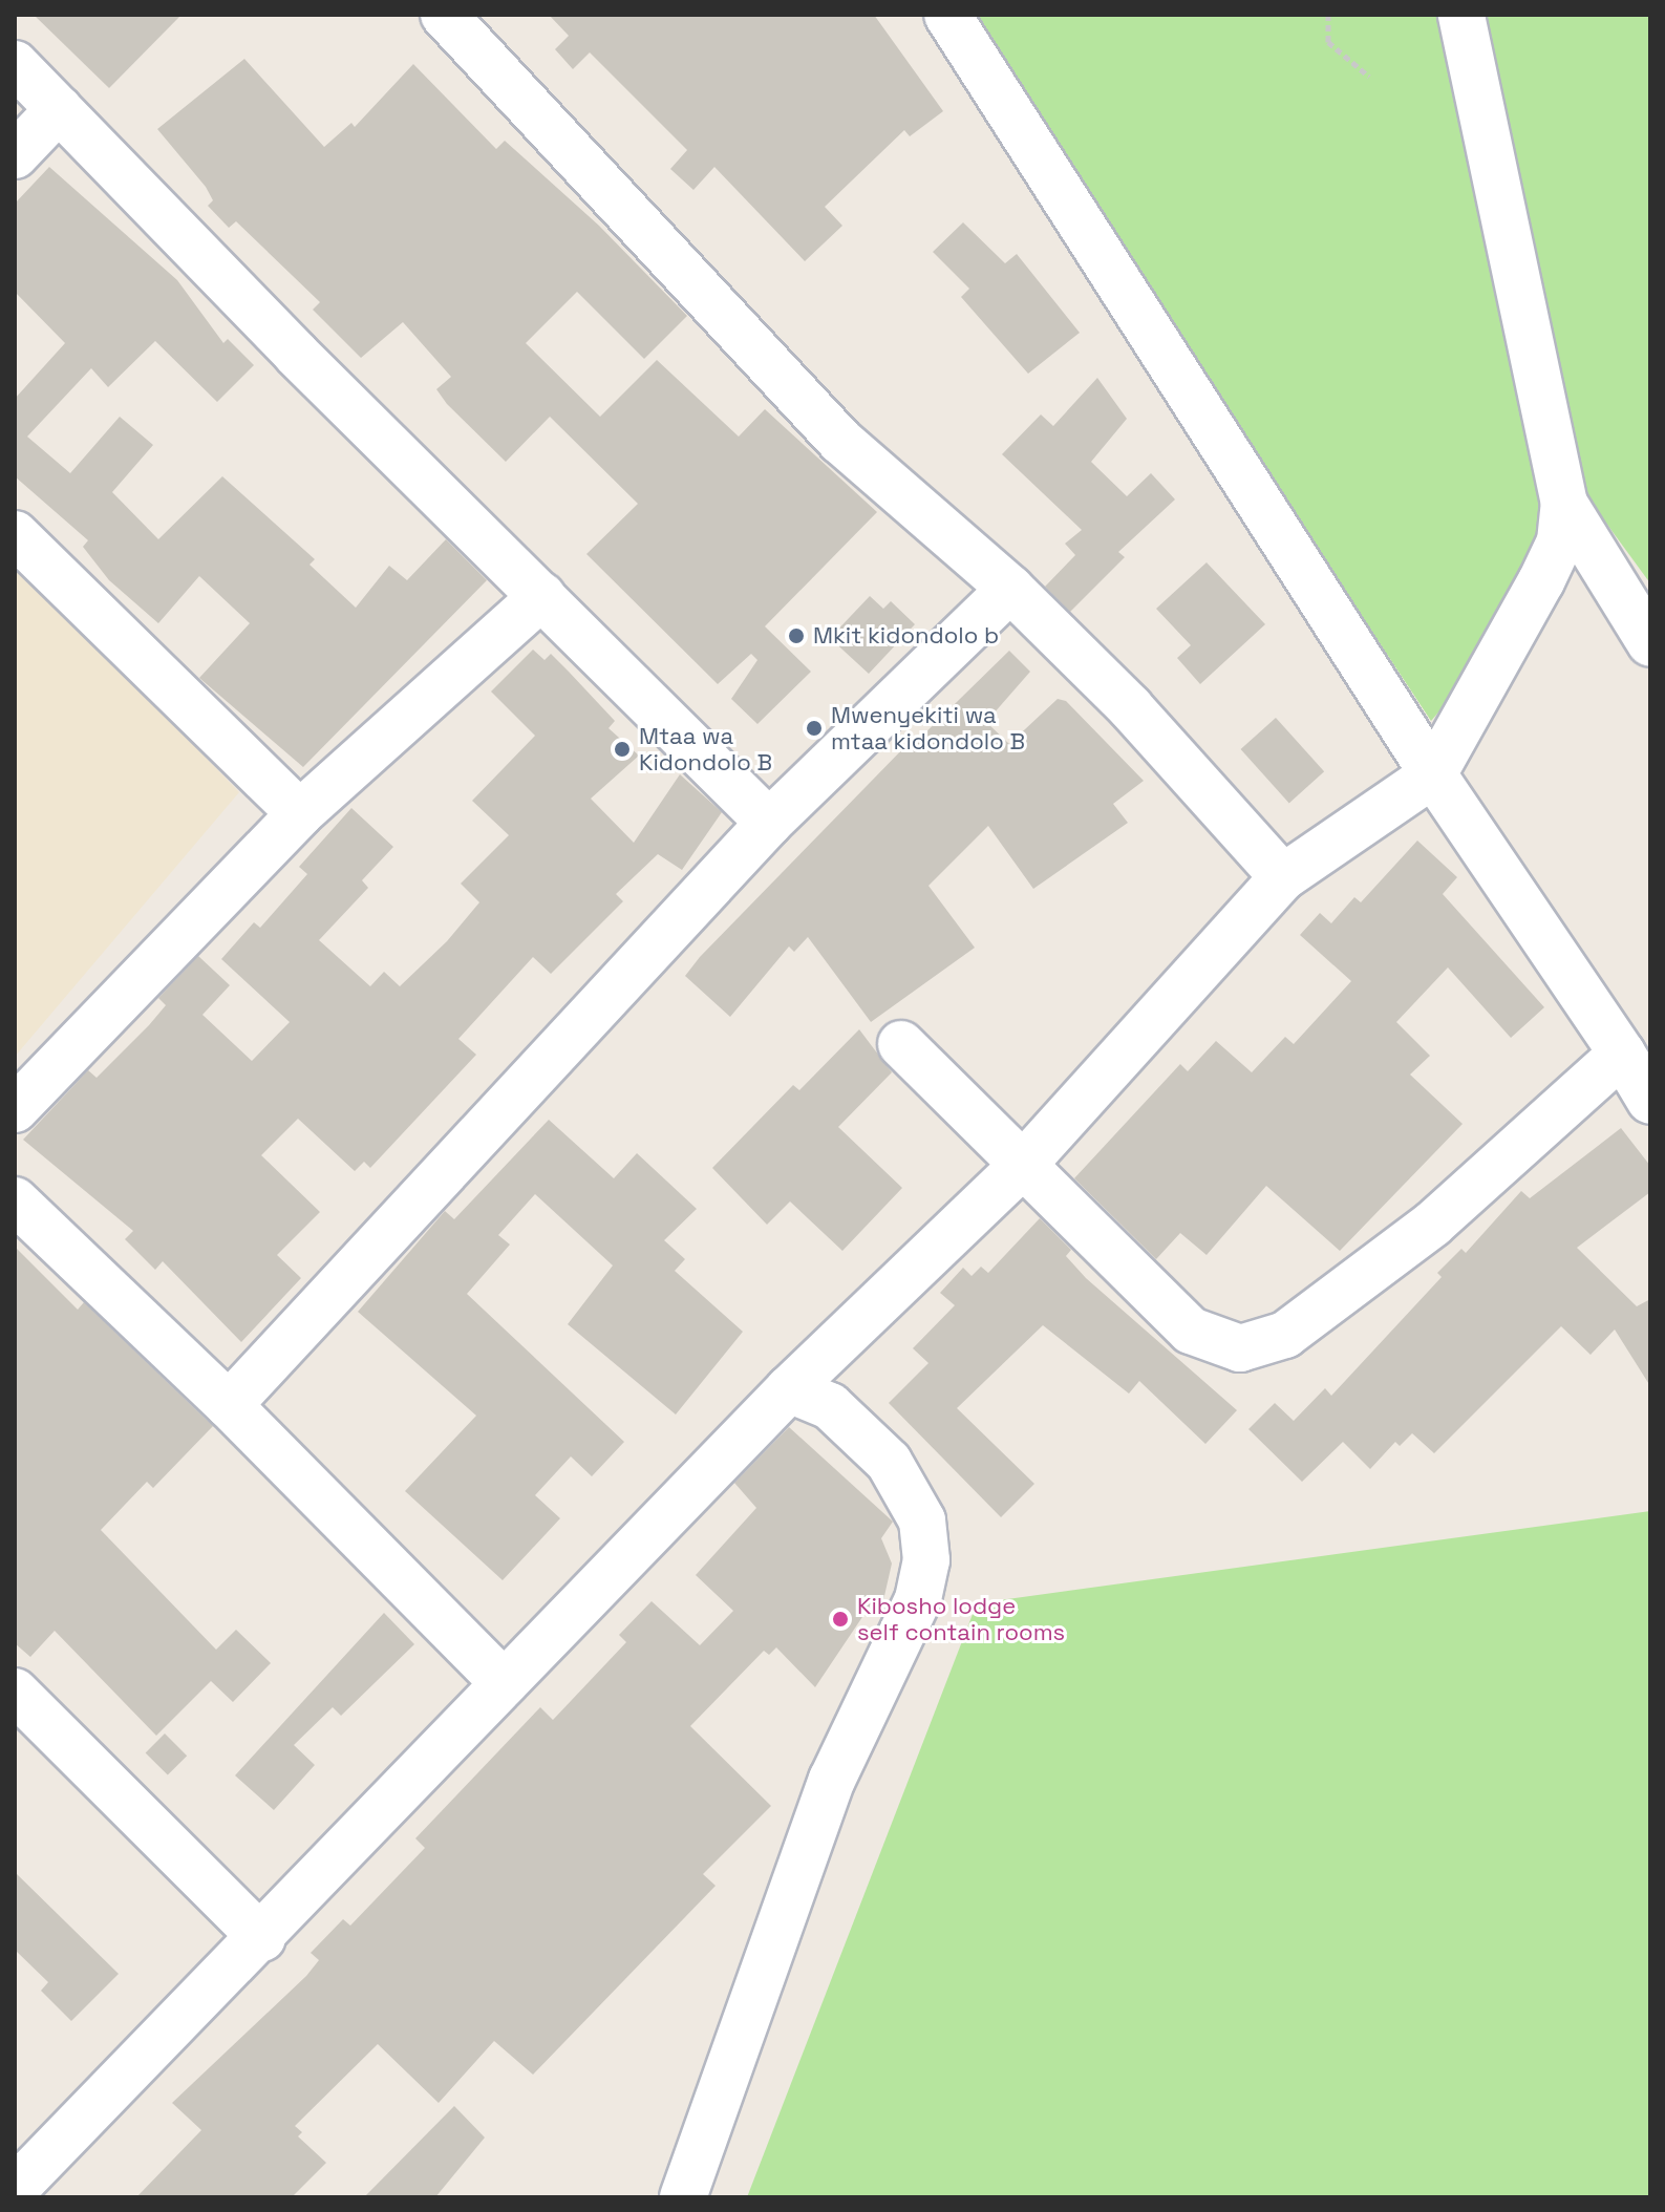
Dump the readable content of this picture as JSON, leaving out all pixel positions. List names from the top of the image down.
{
  "places": [
    "Mkit kidondolo b",
    "Mwenyekiti wa mtaa kidondolo B",
    "Mtaa wa Kidondolo B",
    "Kibosho lodge self contain rooms"
  ]
}
